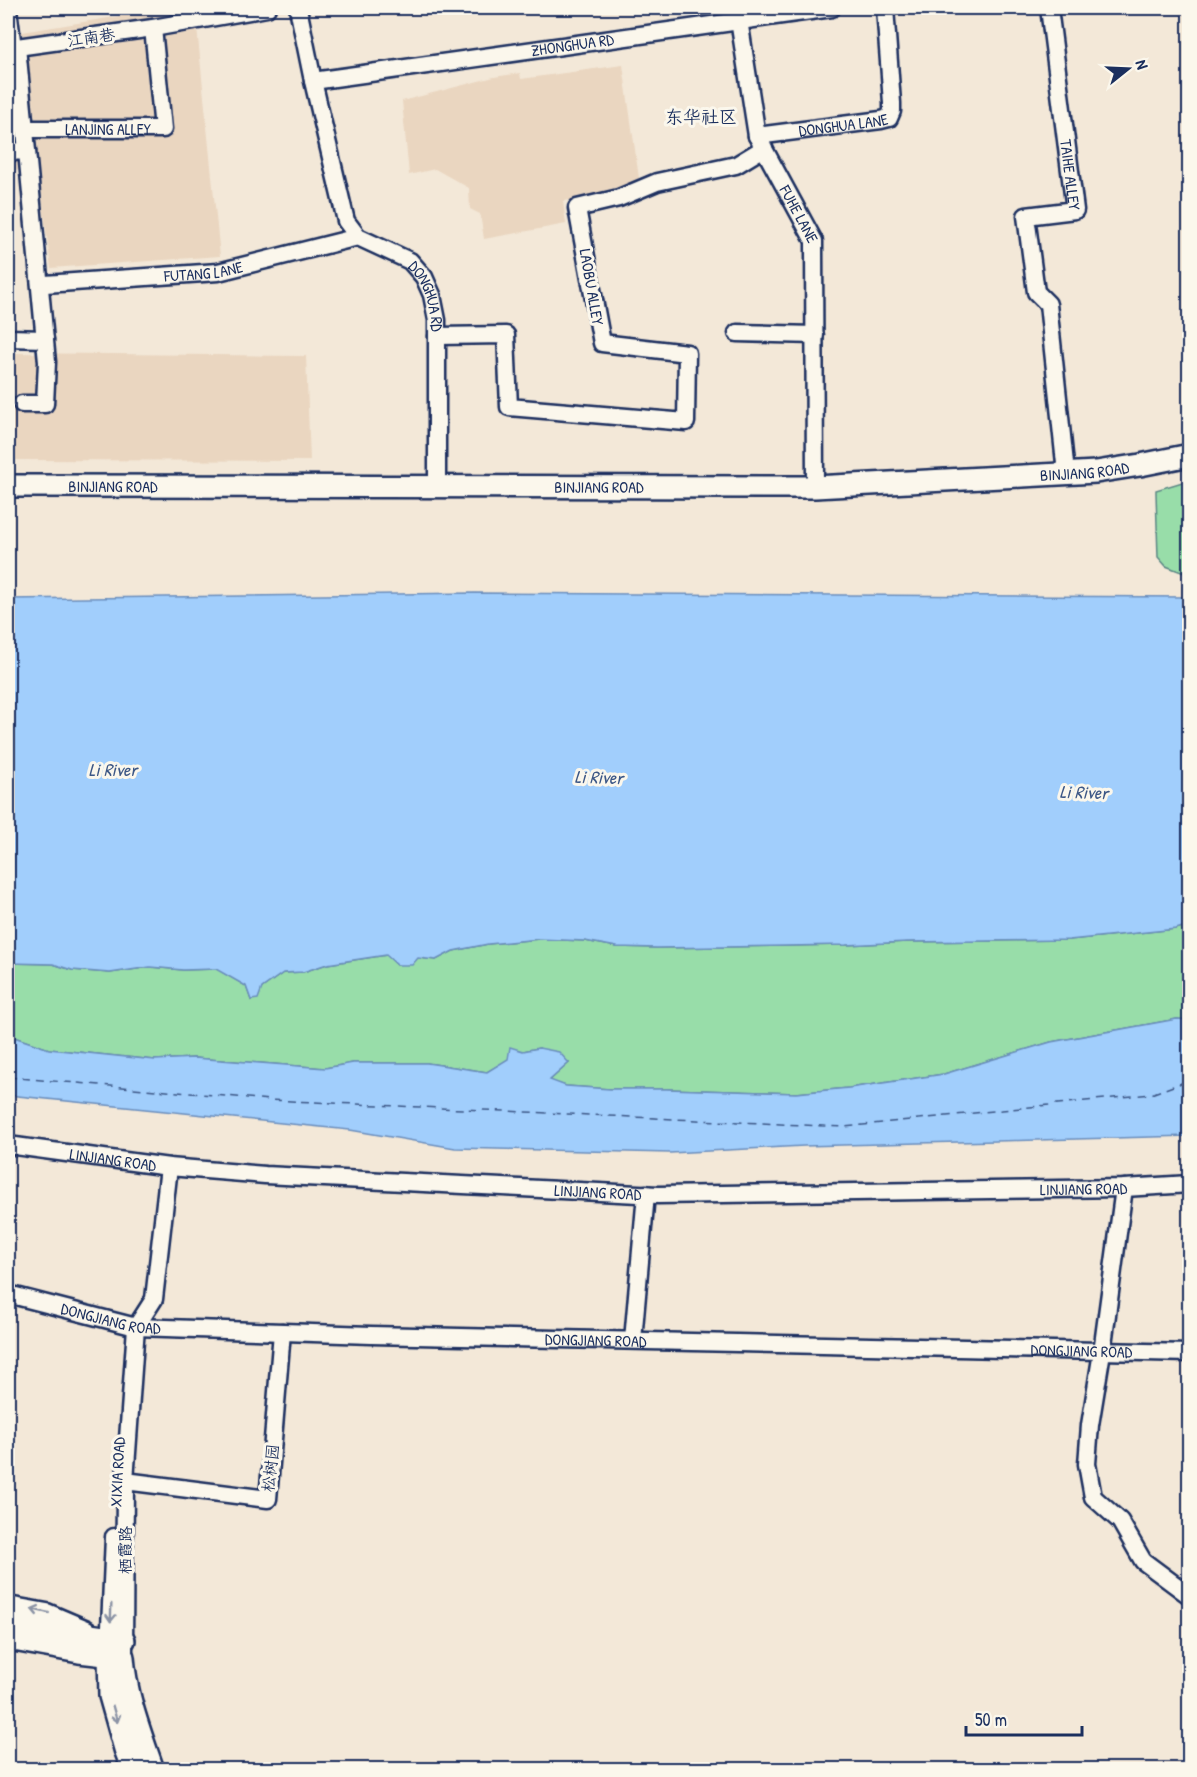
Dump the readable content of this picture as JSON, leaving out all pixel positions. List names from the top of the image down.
{
  "streets": {
    "main road": ["BINJIANG ROAD", "栖霞路"],
    "street": [
      "江南巷",
      "ZHONGHUA RD",
      "DONGHUA LANE",
      "LANJING ALLEY",
      "TAIHE ALLEY",
      "FUHE LANE",
      "FUTANG LANE",
      "LAOBU ALLEY",
      "DONGHUA RD",
      "LINJIANG ROAD",
      "DONGJIANG ROAD",
      "松树园",
      "XIXIA ROAD"
    ]
  },
  "crossings": [
    ["江南巷", "LANJING ALLEY"],
    ["ZHONGHUA RD", "FUHE LANE"],
    ["DONGHUA LANE", "FUHE LANE"],
    ["DONGHUA LANE", "LAOBU ALLEY"],
    ["TAIHE ALLEY", "BINJIANG ROAD"],
    ["FUHE LANE", "LAOBU ALLEY"],
    ["FUHE LANE", "BINJIANG ROAD"],
    ["FUTANG LANE", "DONGHUA RD"],
    ["LAOBU ALLEY", "DONGHUA RD"],
    ["DONGHUA RD", "BINJIANG ROAD"],
    ["DONGJIANG ROAD", "松树园"],
    ["DONGJIANG ROAD", "XIXIA ROAD"],
    ["DONGJIANG ROAD", "栖霞路"],
    ["松树园", "栖霞路"],
    ["XIXIA ROAD", "栖霞路"]
  ],
  "one_way": ["XIXIA ROAD"],
  "districts": ["东华社区"],
  "water": ["Li River"],
  "scale_bar": "50 m",
  "north": "right"
}
